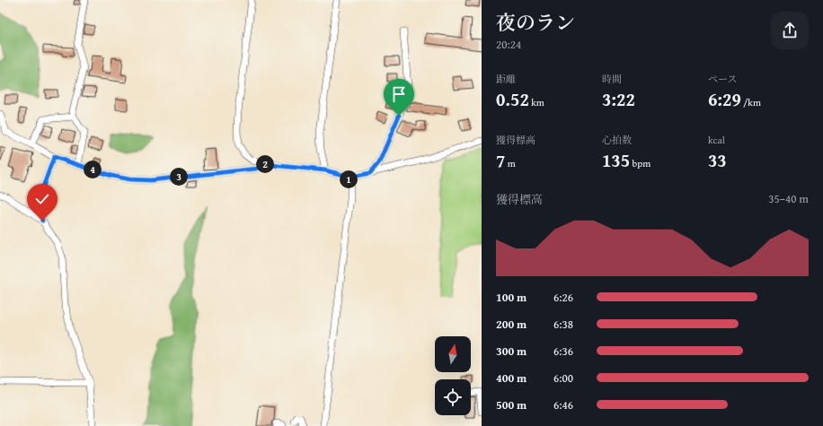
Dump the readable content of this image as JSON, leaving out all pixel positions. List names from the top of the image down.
{
  "north": "top",
  "page": {
    "heading": ["夜のラン", "20:24"],
    "stats": [
      ["距離", "0.52 km"],
      ["時間", "3:22"],
      ["ペース", "6:29 /km"],
      ["獲得標高", "7 m"],
      ["心拍数", "135 bpm"],
      ["kcal", "33"]
    ],
    "pins": [
      "2",
      "4",
      "3",
      "1"
    ],
    "chart": ["獲得標高", "35–40 m"],
    "list": [
      {
        "name": "100 m",
        "note": "6:26"
      },
      {
        "name": "200 m",
        "note": "6:38"
      },
      {
        "name": "300 m",
        "note": "6:36"
      },
      {
        "name": "400 m",
        "note": "6:00"
      },
      {
        "name": "500 m",
        "note": "6:46"
      }
    ]
  }
}
